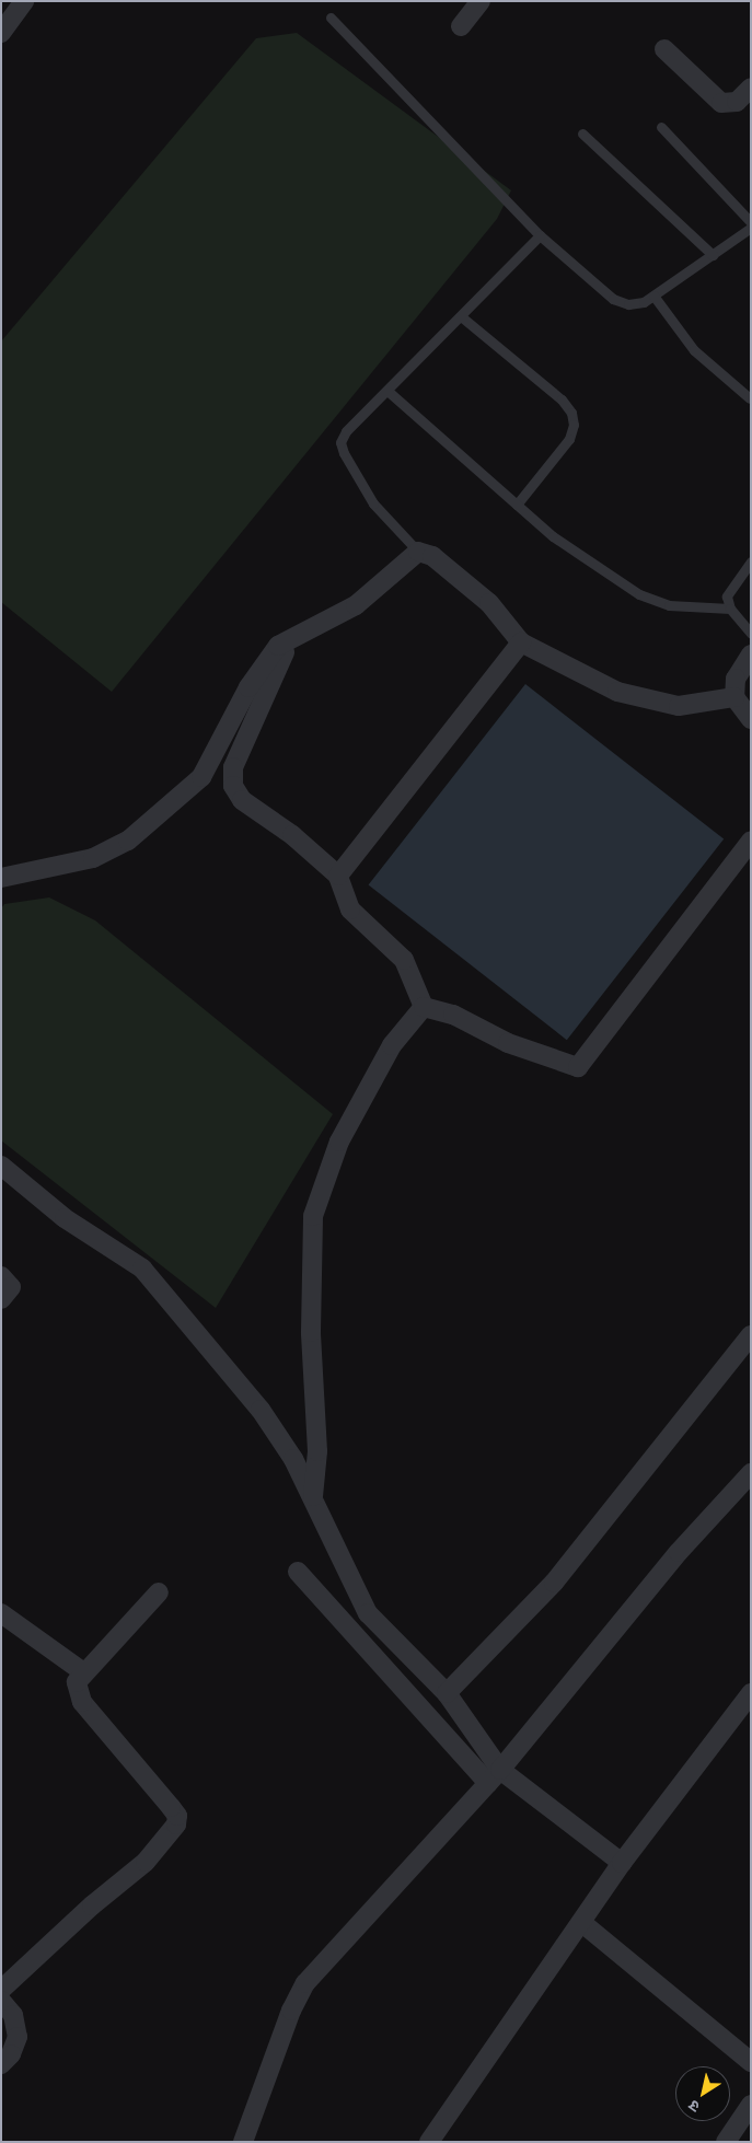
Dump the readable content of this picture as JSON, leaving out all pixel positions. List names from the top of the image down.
{
  "north": "bottom left"
}
